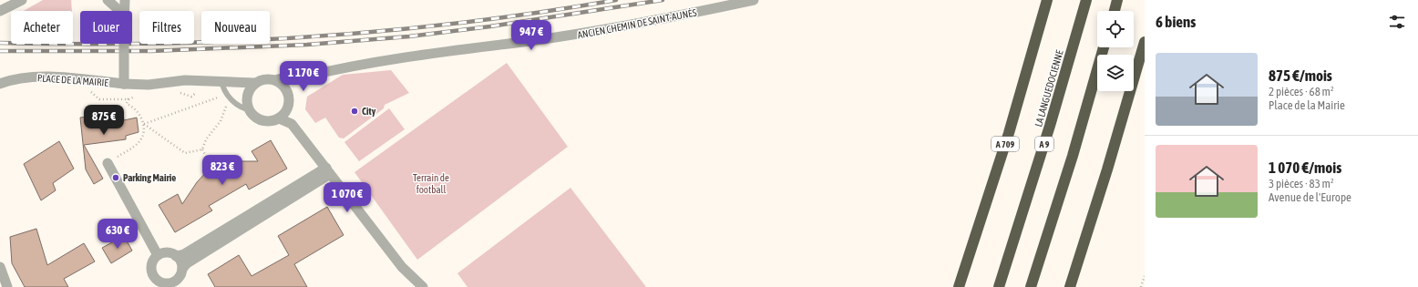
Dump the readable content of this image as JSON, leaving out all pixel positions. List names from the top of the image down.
{
  "streets": {
    "highway": ["LA LANGUEDOCIENNE", "A 709", "A 9"],
    "street": ["ANCIEN CHEMIN DE SAINT-AUNÈS", "PLACE DE LA MAIRIE"]
  },
  "crossings": [
    ["ANCIEN CHEMIN DE SAINT-AUNÈS", "PLACE DE LA MAIRIE"]
  ],
  "parks": ["Terrain de football"],
  "places": ["City", "Parking Mairie"],
  "page": {
    "heading": "6 biens",
    "chip": [
      "Acheter",
      "Louer",
      "Filtres",
      "Nouveau"
    ],
    "price": [
      "947 €",
      "1 170 €",
      "875 €",
      "823 €",
      "1 070 €",
      "630 €"
    ],
    "list": [
      {
        "name": "875 €/mois",
        "note": "2 pièces · 68 m² · Place de la Mairie"
      },
      {
        "name": "1 070 €/mois",
        "note": "3 pièces · 83 m² · Avenue de l'Europe"
      }
    ]
  }
}
